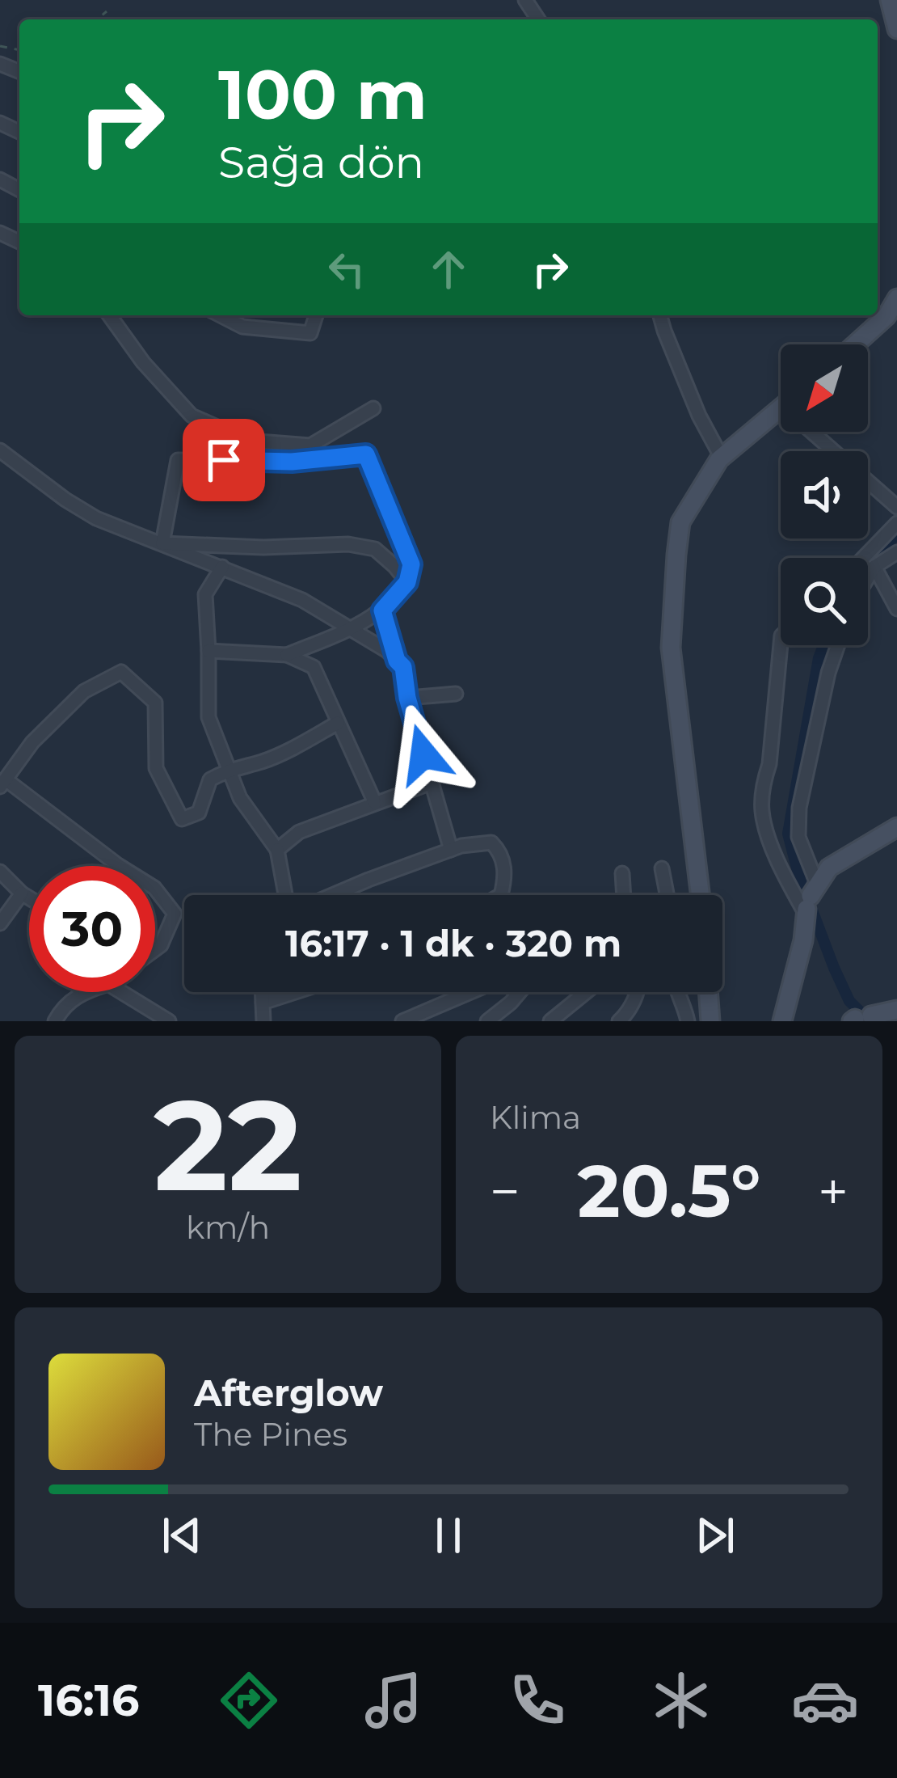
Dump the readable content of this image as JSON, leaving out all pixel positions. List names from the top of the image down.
{
  "north": "bottom left",
  "page": {
    "turn": ["100 m", "Sağa dön"],
    "limit": "30",
    "trip": "16:17 · 1 dk · 320 m",
    "tile": [
      ["22", "km/h"],
      "Klima"
    ],
    "heat": ["−", "20.5°", "+"],
    "song": ["Afterglow", "The Pines"],
    "tabs": "16:16"
  }
}
